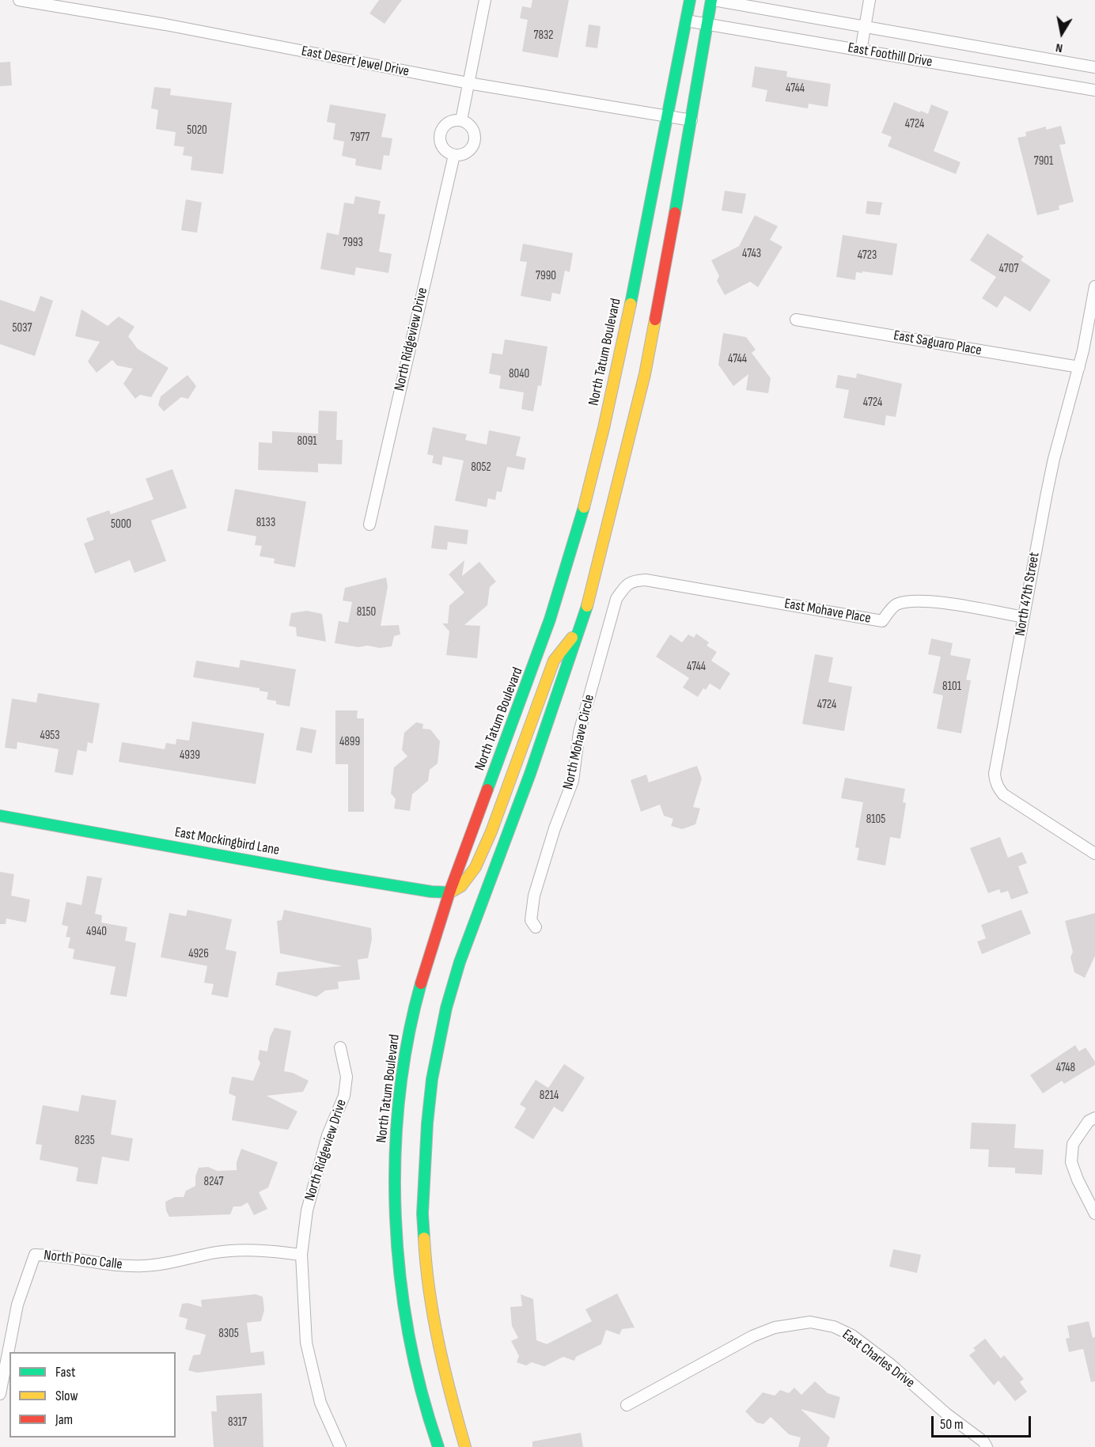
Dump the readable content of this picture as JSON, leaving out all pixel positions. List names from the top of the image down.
{
  "streets": {
    "main road": ["North Tatum Boulevard", "East Mockingbird Lane"],
    "street": [
      "East Foothill Drive",
      "East Desert Jewel Drive",
      "North Ridgeview Drive",
      "East Saguaro Place",
      "North 47th Street",
      "East Mohave Place",
      "North Mohave Circle",
      "North Poco Calle",
      "East Charles Drive"
    ]
  },
  "crossings": [
    ["East Foothill Drive", "North Tatum Boulevard"],
    ["East Desert Jewel Drive", "North Tatum Boulevard"],
    ["North Ridgeview Drive", "North Poco Calle"],
    ["East Saguaro Place", "North 47th Street"],
    ["North Tatum Boulevard", "East Mockingbird Lane"],
    ["North 47th Street", "East Mohave Place"],
    ["East Mohave Place", "North Mohave Circle"]
  ],
  "house_numbers": [
    "7832",
    "4744",
    "4724",
    "5020",
    "7977",
    "7901",
    "7993",
    "4743",
    "4723",
    "4707",
    "7990",
    "5037",
    "4744",
    "8040",
    "4724",
    "8091",
    "8052",
    "8133",
    "5000",
    "8150",
    "4744",
    "8101",
    "4724",
    "4953",
    "4899",
    "4939",
    "8105",
    "4940",
    "4926",
    "4748",
    "8214",
    "8235",
    "8247",
    "8305",
    "8317"
  ],
  "legend": ["Fast", "Slow", "Jam"],
  "scale_bar": "50 m",
  "north": "bottom"
}
